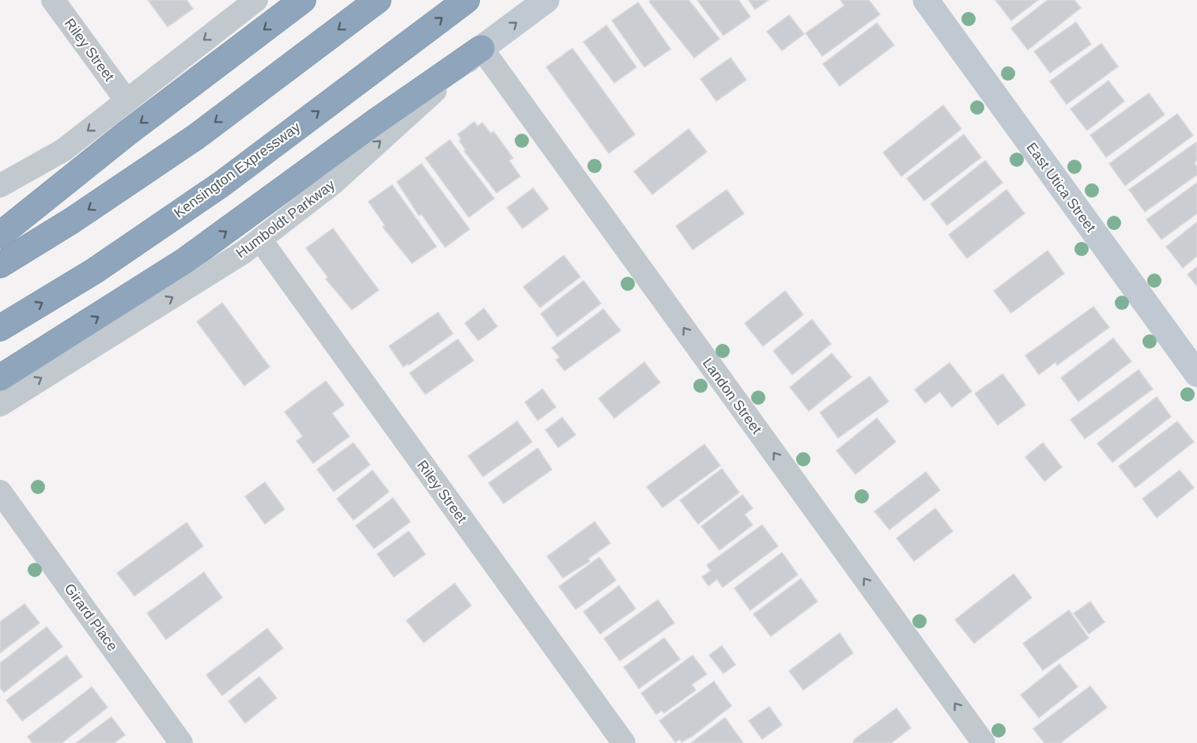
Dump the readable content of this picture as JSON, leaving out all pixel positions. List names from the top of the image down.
{
  "streets": {
    "highway": ["Kensington Expressway"],
    "street": [
      "Riley Street",
      "East Utica Street",
      "Humboldt Parkway",
      "Landon Street",
      "Girard Place"
    ]
  },
  "crossings": [
    ["Riley Street", "Humboldt Parkway"],
    ["Humboldt Parkway", "Landon Street"]
  ],
  "one_way": ["Landon Street"]
}
